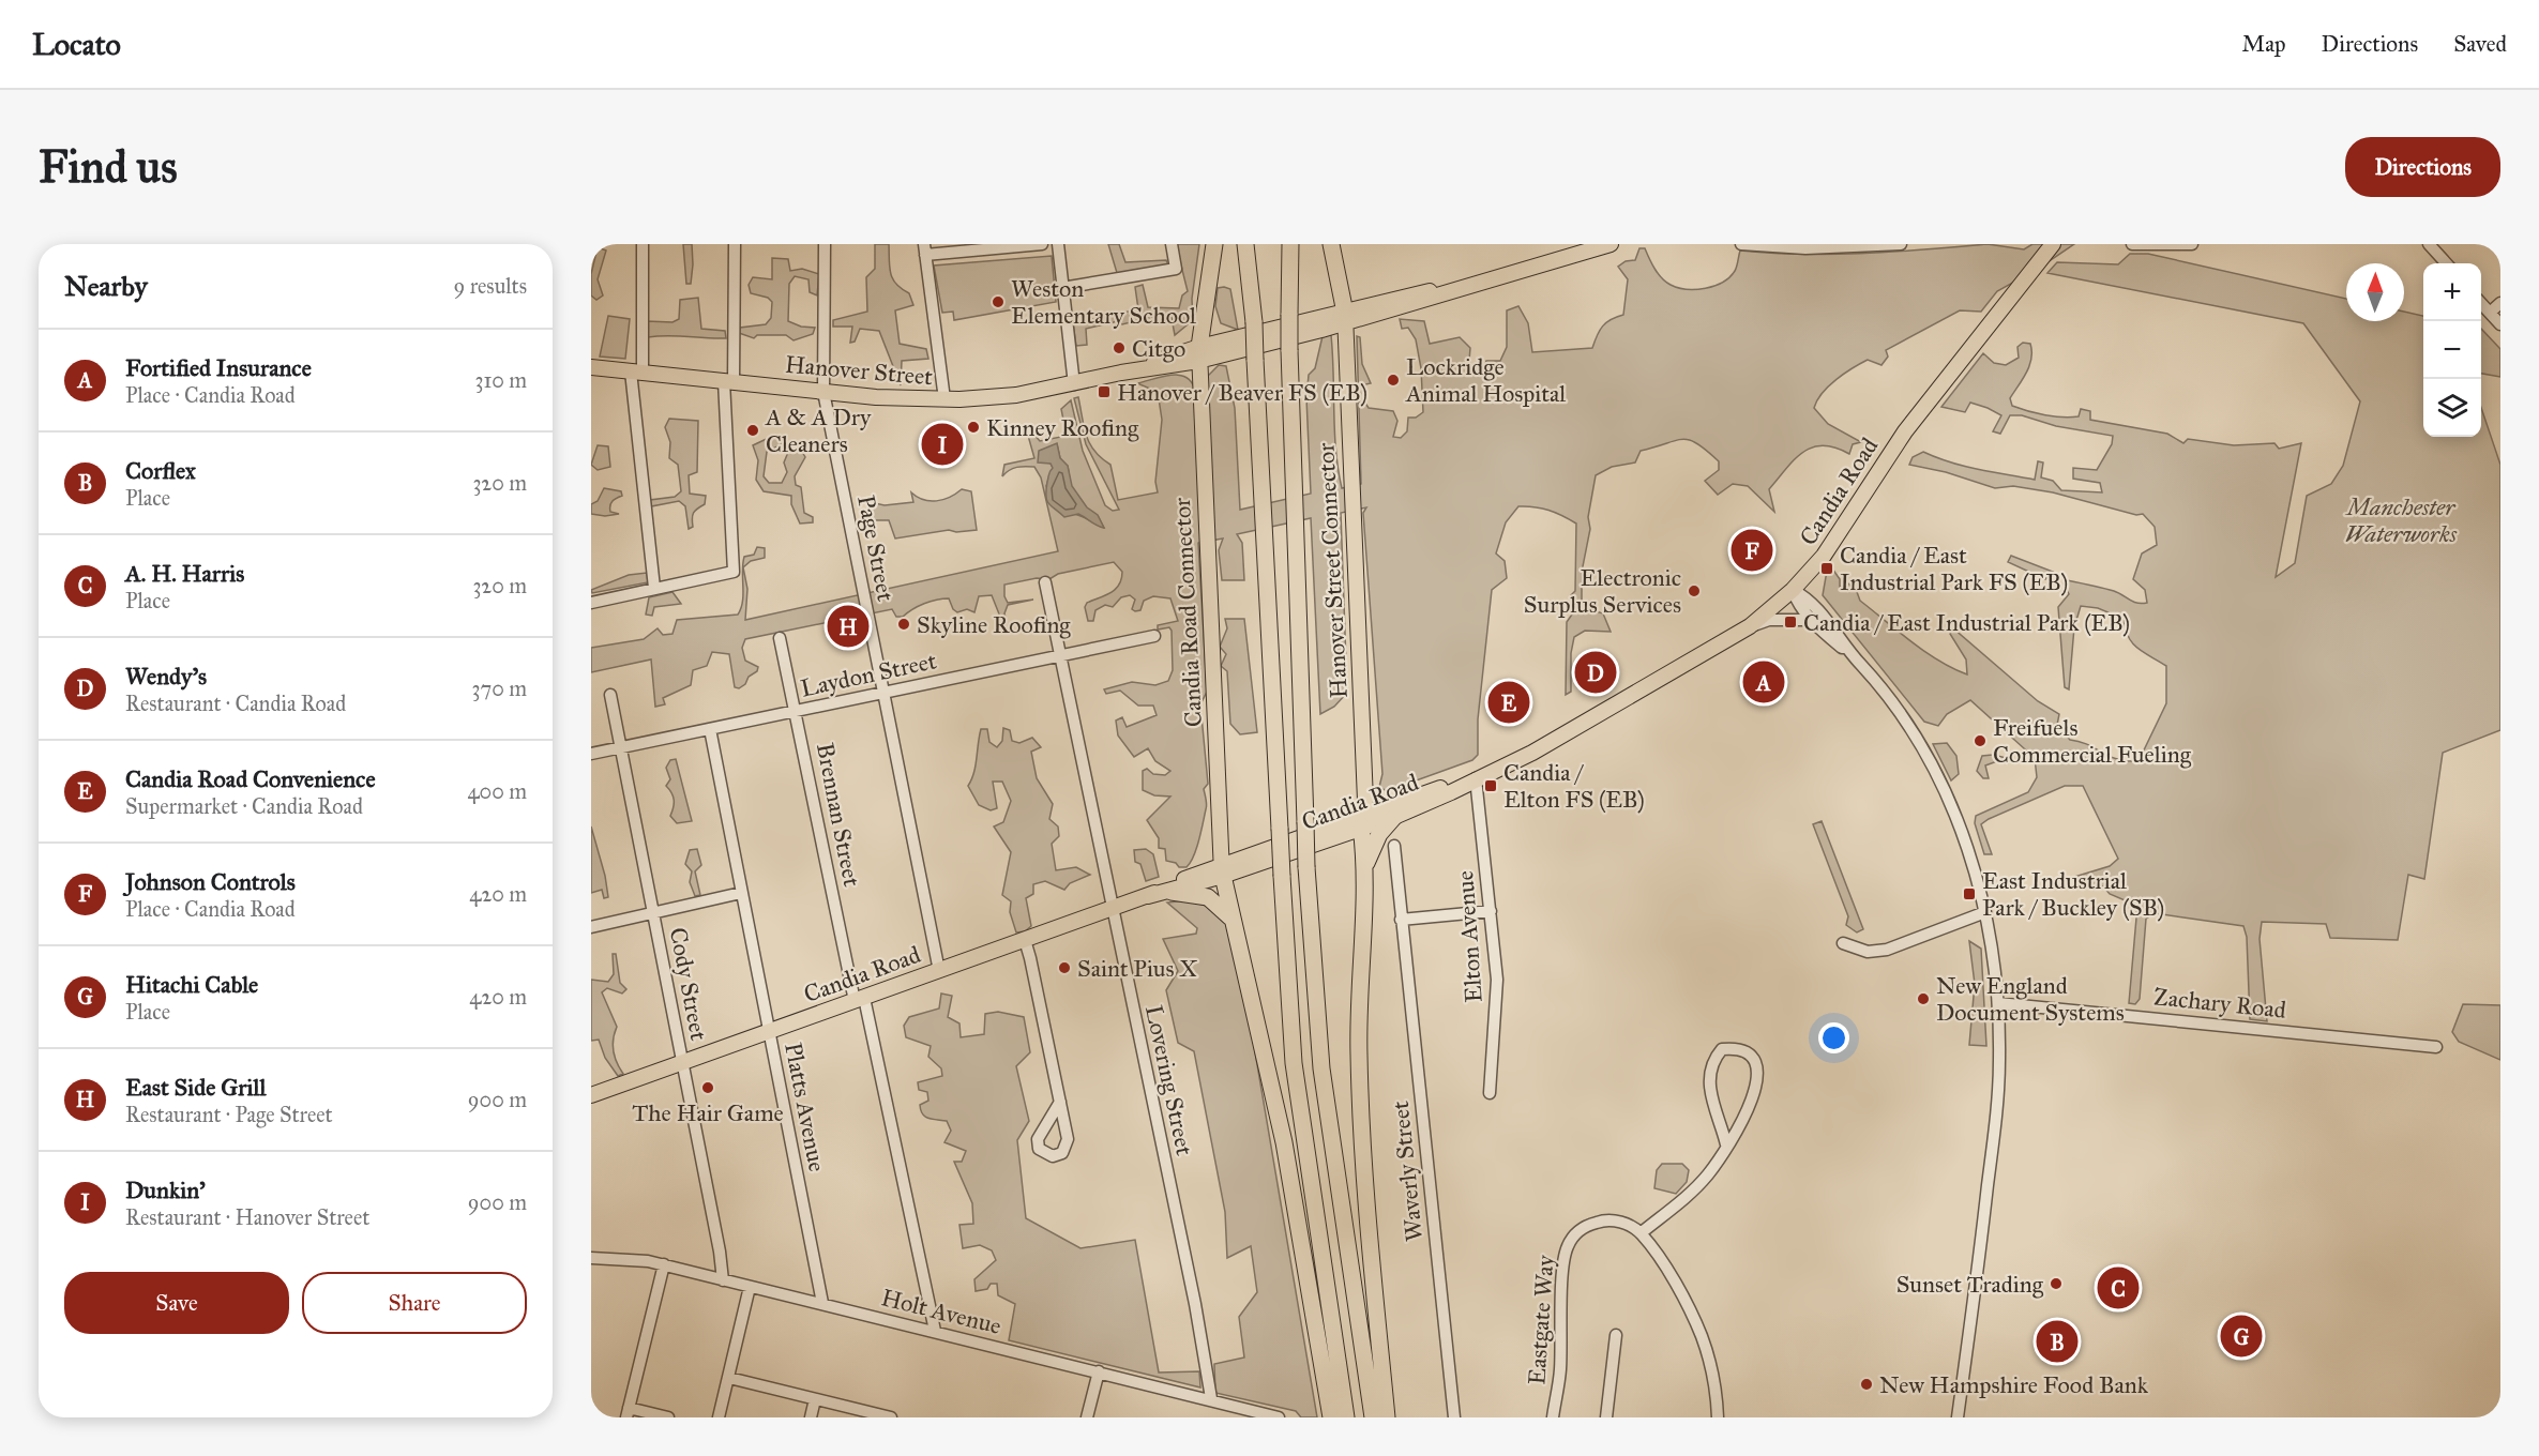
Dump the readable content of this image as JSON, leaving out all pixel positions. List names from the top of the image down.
{
  "streets": {
    "main road": [
      "Hanover Street",
      "Candia Road",
      "Hanover Street Connector",
      "Candia Road Connector"
    ],
    "street": [
      "Page Street",
      "Laydon Street",
      "Brennan Street",
      "Elton Avenue",
      "Cody Street",
      "Zachary Road",
      "Lovering Street",
      "Platts Avenue",
      "Waverly Street",
      "Holt Avenue",
      "Eastgate Way"
    ]
  },
  "crossings": [
    ["Hanover Street", "Page Street"],
    ["Hanover Street", "Hanover Street Connector"],
    ["Hanover Street", "Candia Road Connector"],
    ["Candia Road", "Page Street"],
    ["Candia Road", "Hanover Street Connector"],
    ["Candia Road", "Candia Road Connector"],
    ["Candia Road", "Brennan Street"],
    ["Candia Road", "Elton Avenue"],
    ["Candia Road", "Cody Street"],
    ["Candia Road", "Lovering Street"],
    ["Candia Road", "Platts Avenue"],
    ["Page Street", "Laydon Street"],
    ["Laydon Street", "Brennan Street"],
    ["Laydon Street", "Cody Street"],
    ["Laydon Street", "Lovering Street"],
    ["Laydon Street", "Platts Avenue"],
    ["Brennan Street", "Holt Avenue"],
    ["Cody Street", "Holt Avenue"],
    ["Lovering Street", "Holt Avenue"],
    ["Platts Avenue", "Holt Avenue"]
  ],
  "parks": ["Manchester Waterworks"],
  "places": {
    "other": [
      "Weston Elementary School",
      "Citgo",
      "Lockridge Animal Hospital",
      "Kinney Roofing",
      "A & A Dry Cleaners",
      "Electronic Surplus Services",
      "Skyline Roofing",
      "Freifuels Commercial Fueling",
      "Saint Pius X",
      "New England Document Systems",
      "The Hair Game",
      "Sunset Trading",
      "New Hampshire Food Bank"
    ],
    "transit": [
      "Hanover / Beaver FS (EB)",
      "Candia / East Industrial Park FS (EB)",
      "Candia / East Industrial Park (EB)",
      "Candia / Elton FS (EB)",
      "East Industrial Park / Buckley (SB)"
    ]
  },
  "north": "top",
  "page": {
    "header": "Locato",
    "nav": ["Map", "Directions", "Saved"],
    "buttons": [
      "Directions",
      ["Save", "Share"]
    ],
    "title": "Find us",
    "heading": ["Nearby", "9 results"],
    "map_buttons": ["+", "−"],
    "list": [
      {
        "mark": "A",
        "name": "Fortified Insurance",
        "note": "Place · Candia Road",
        "value": "310 m"
      },
      {
        "mark": "B",
        "name": "Corflex",
        "note": "Place",
        "value": "320 m"
      },
      {
        "mark": "C",
        "name": "A. H. Harris",
        "note": "Place",
        "value": "320 m"
      },
      {
        "mark": "D",
        "name": "Wendy's",
        "note": "Restaurant · Candia Road",
        "value": "370 m"
      },
      {
        "mark": "E",
        "name": "Candia Road Convenience",
        "note": "Supermarket · Candia Road",
        "value": "400 m"
      },
      {
        "mark": "F",
        "name": "Johnson Controls",
        "note": "Place · Candia Road",
        "value": "420 m"
      },
      {
        "mark": "G",
        "name": "Hitachi Cable",
        "note": "Place",
        "value": "420 m"
      },
      {
        "mark": "H",
        "name": "East Side Grill",
        "note": "Restaurant · Page Street",
        "value": "900 m"
      },
      {
        "mark": "I",
        "name": "Dunkin'",
        "note": "Restaurant · Hanover Street",
        "value": "900 m"
      }
    ],
    "pins": [
      "I",
      "F",
      "H",
      "D",
      "A",
      "E",
      "C",
      "G",
      "B"
    ]
  }
}
